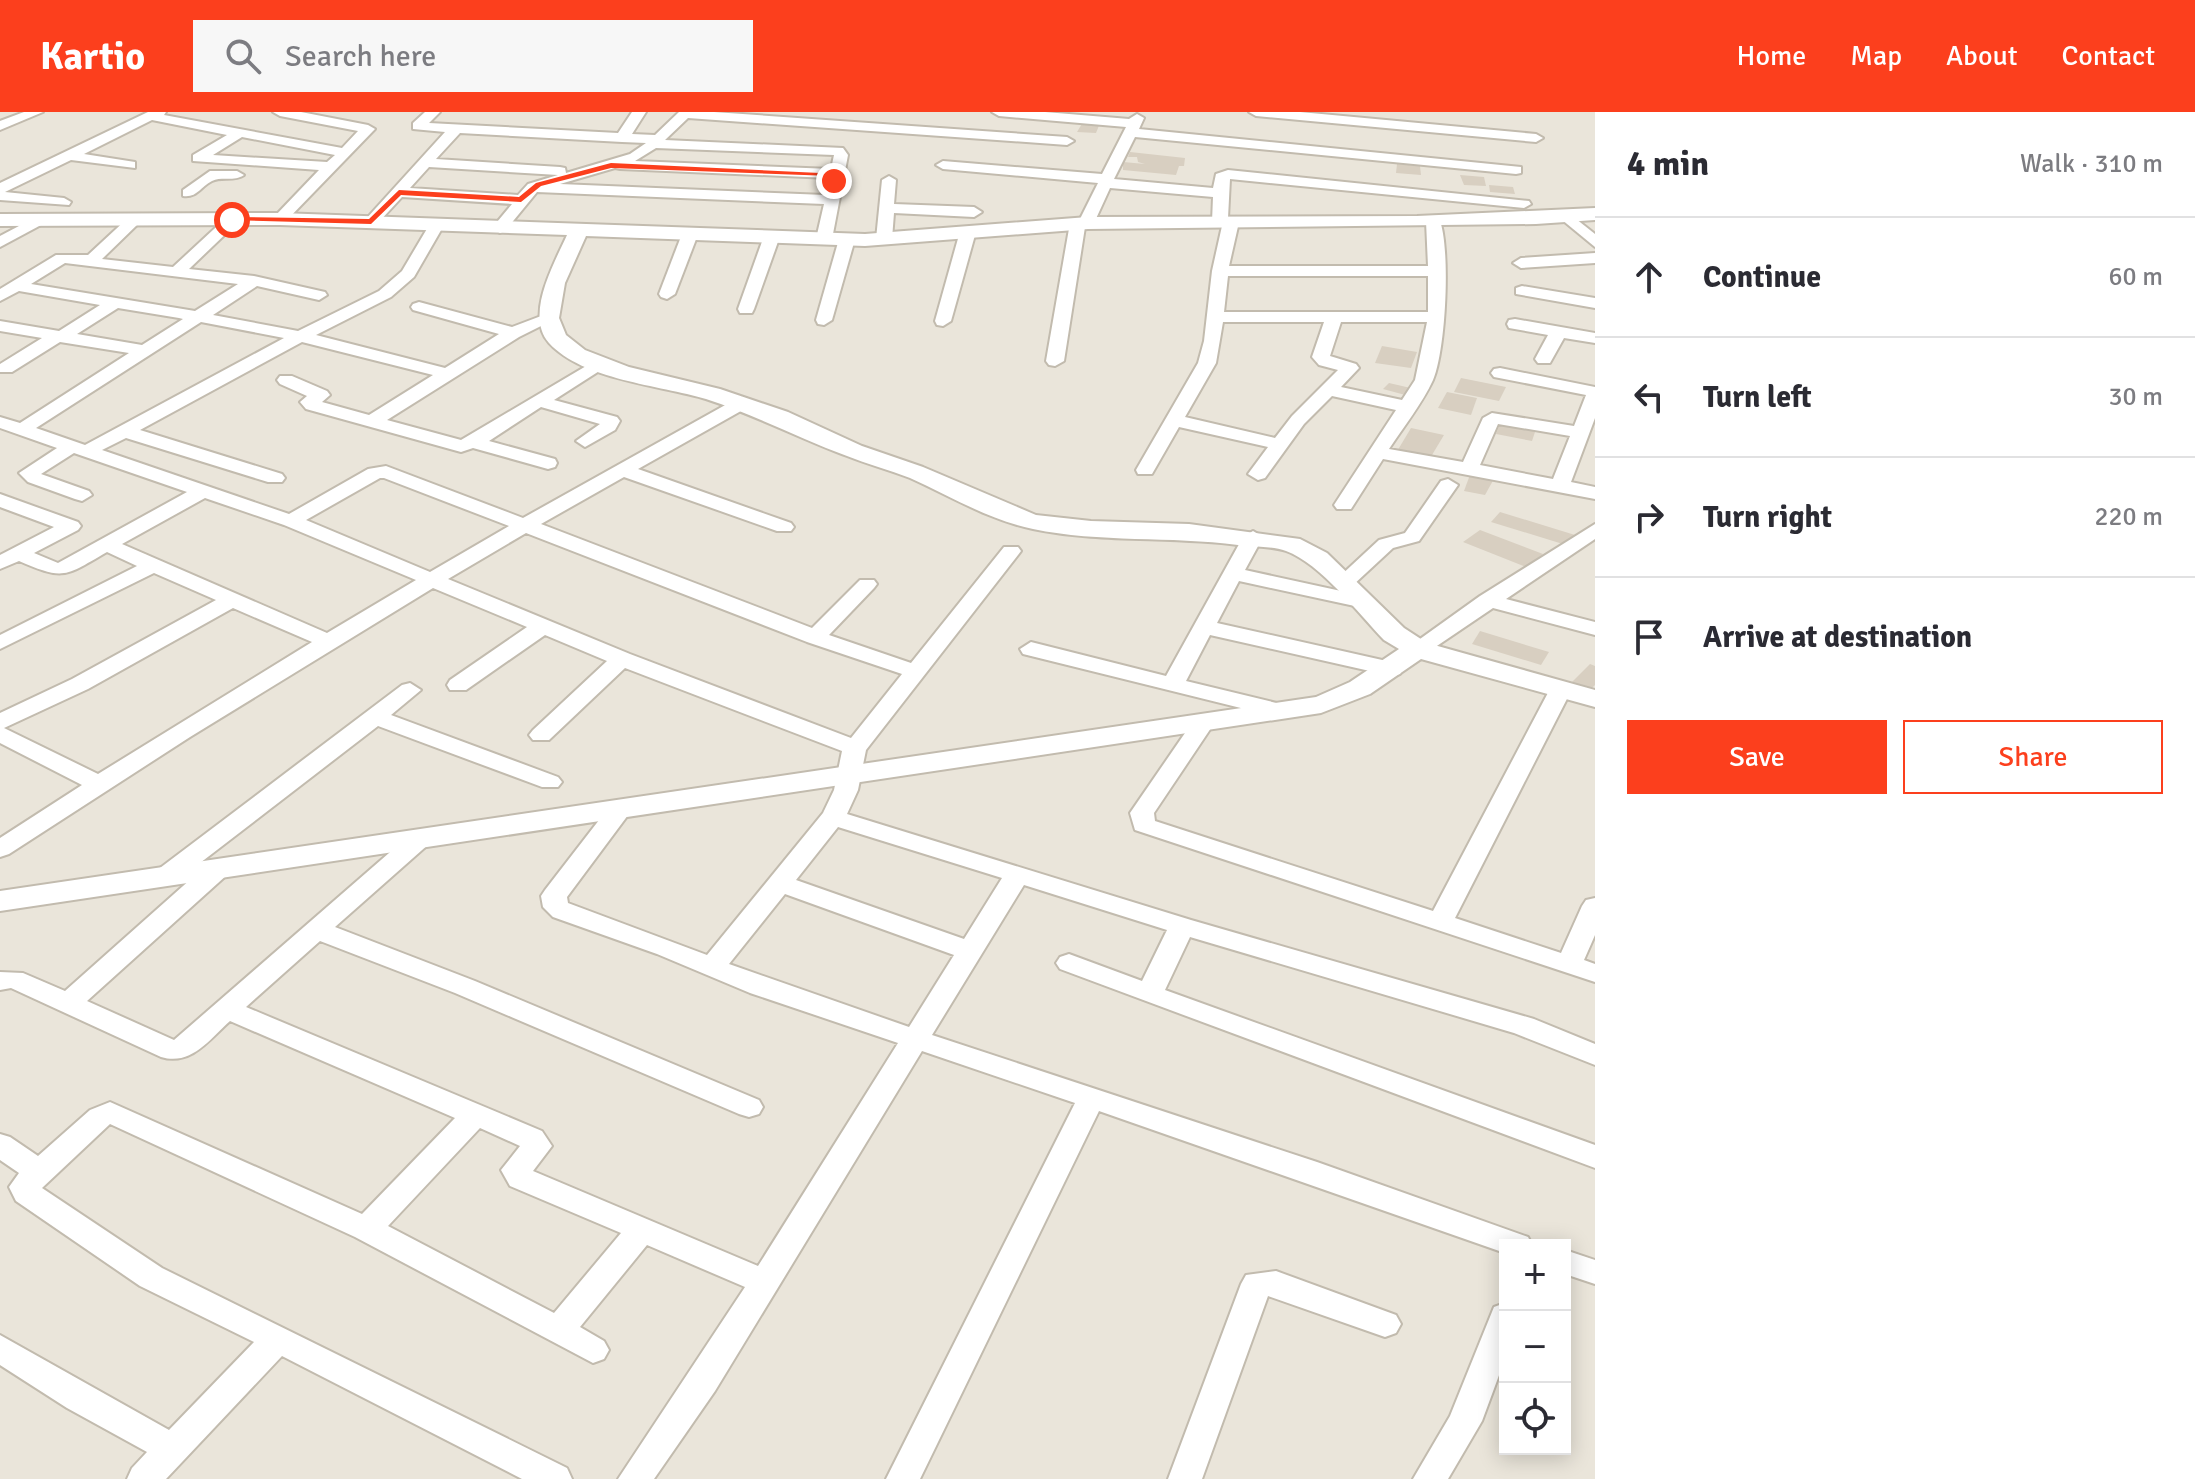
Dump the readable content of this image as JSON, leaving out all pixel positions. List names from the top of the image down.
{
  "page": {
    "header": "Kartio",
    "search": "Search here",
    "nav": [
      "Home",
      "Map",
      "About",
      "Contact"
    ],
    "heading": ["4 min", "Walk · 310 m"],
    "list": [
      ["Continue", "60 m"],
      ["Turn left", "30 m"],
      ["Turn right", "220 m"],
      "Arrive at destination"
    ],
    "buttons": ["Save", "Share"],
    "map_buttons": ["+", "−"]
  }
}
